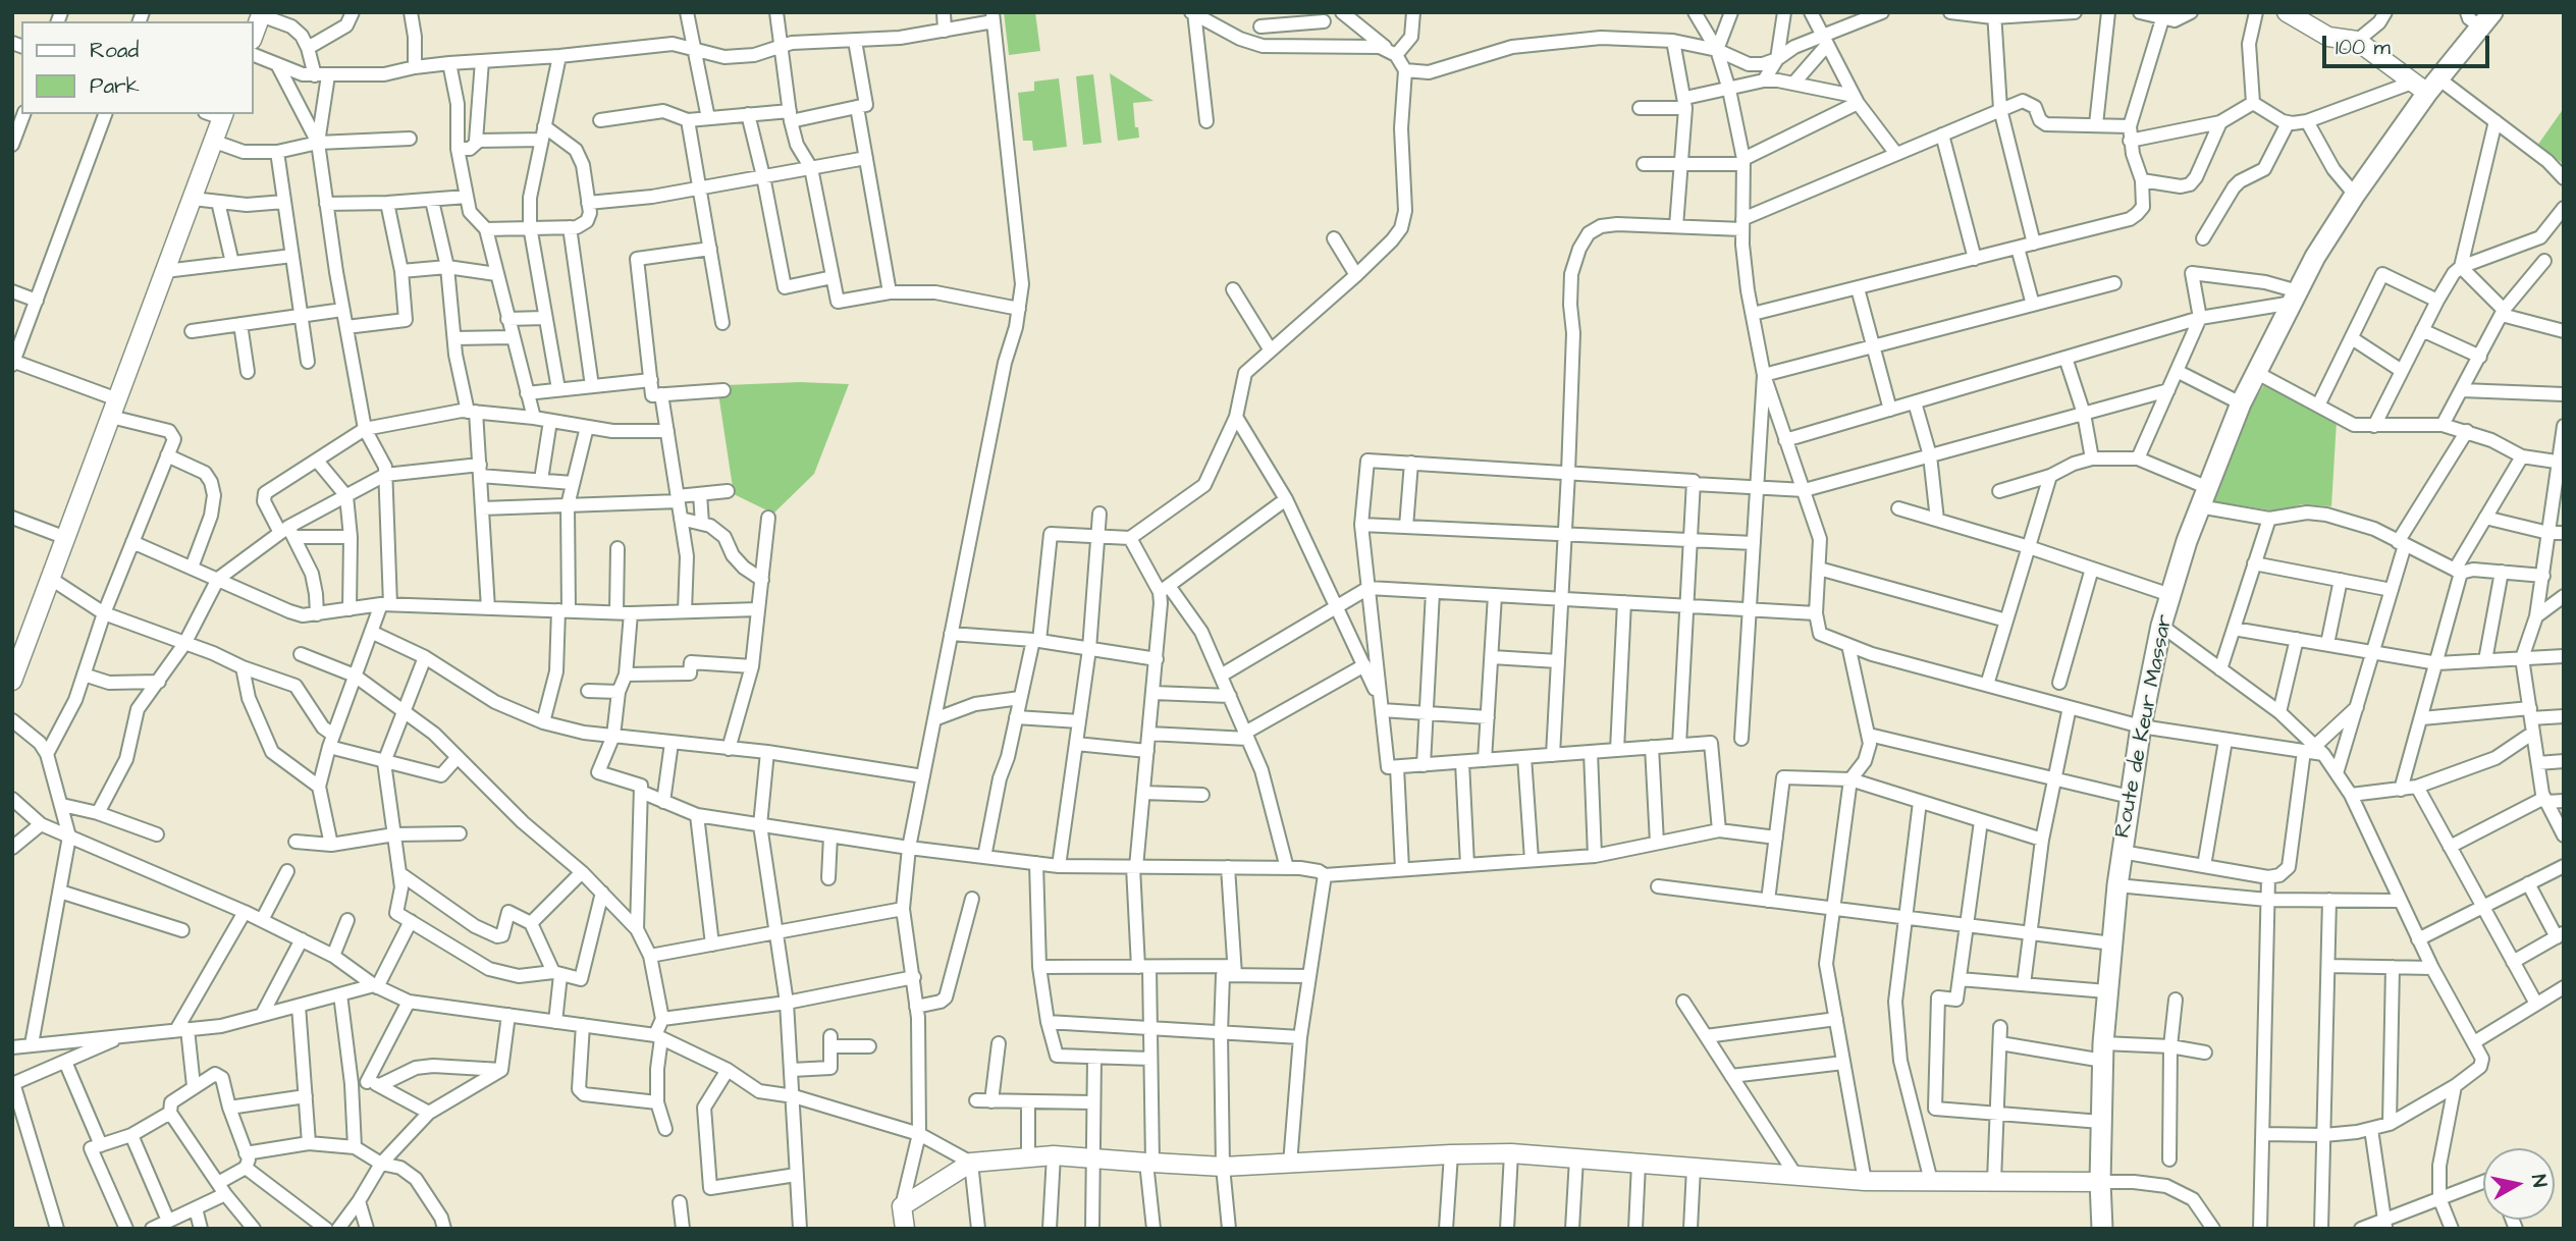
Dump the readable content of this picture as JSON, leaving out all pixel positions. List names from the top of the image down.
{
  "streets": {
    "main road": ["Route de Keur Massar"]
  },
  "legend": ["Road", "Park"],
  "scale_bar": "100 m",
  "north": "right"
}
